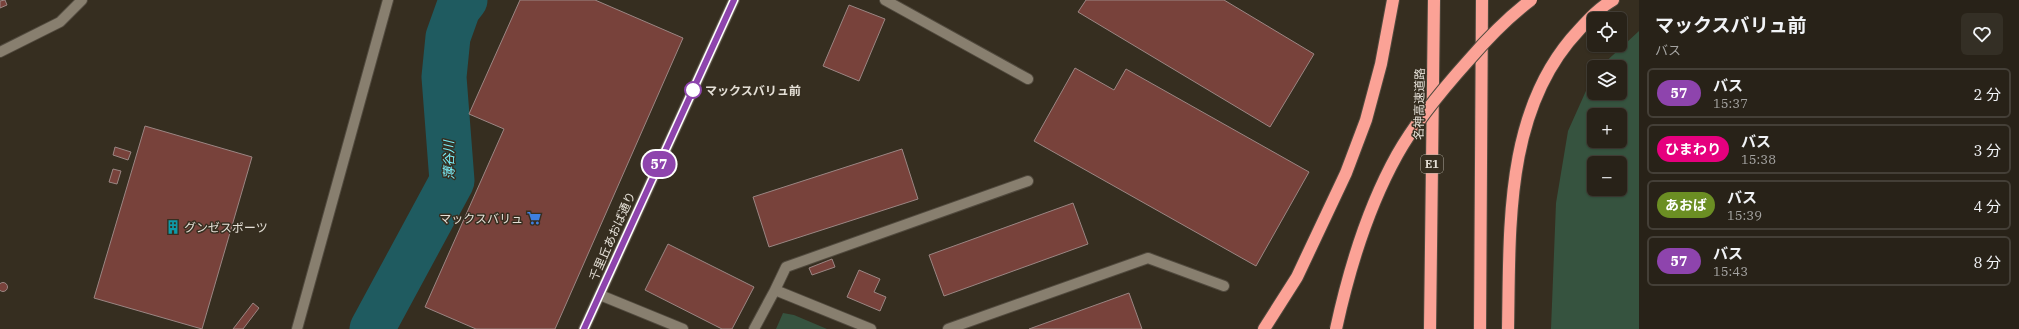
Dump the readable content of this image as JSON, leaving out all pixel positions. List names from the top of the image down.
{
  "streets": {
    "highway": ["名神高速道路", "E1"],
    "street": ["千里丘あおば通り"]
  },
  "water": ["薄谷川"],
  "places": {
    "other": ["マックスバリュ前"],
    "supermarket": ["マックスバリュ"],
    "building": ["グンゼスポーツ"]
  },
  "lines": ["bus line 57"],
  "page": {
    "on_map": "57",
    "heading": ["マックスバリュ前", "バス"],
    "map_buttons": ["+", "−"],
    "list": [
      {
        "mark": "57",
        "name": "バス",
        "note": "15:37",
        "value": "2 分"
      },
      {
        "mark": "ひまわり",
        "name": "バス",
        "note": "15:38",
        "value": "3 分"
      },
      {
        "mark": "あおば",
        "name": "バス",
        "note": "15:39",
        "value": "4 分"
      },
      {
        "mark": "57",
        "name": "バス",
        "note": "15:43",
        "value": "8 分"
      }
    ]
  }
}
